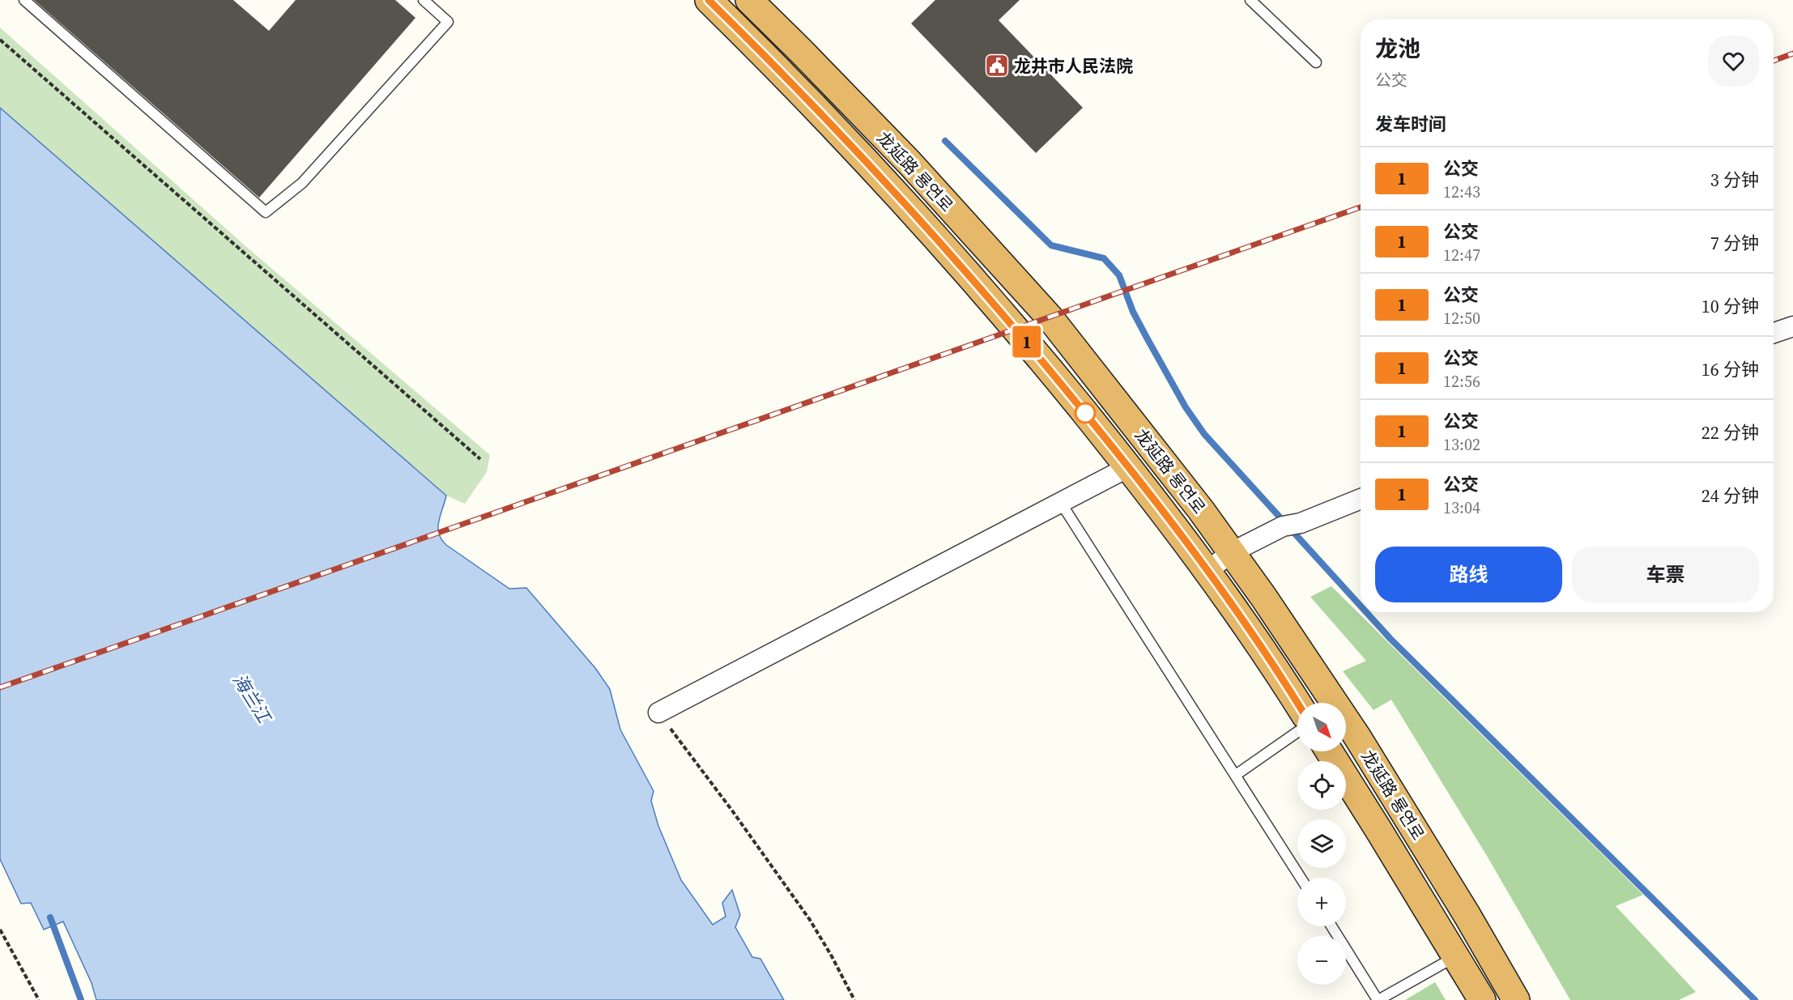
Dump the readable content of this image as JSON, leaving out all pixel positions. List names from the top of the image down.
{
  "streets": {
    "highway": ["龙延路 룡연로"]
  },
  "water": ["海兰江"],
  "places": {
    "public building": ["龙井市人民法院"]
  },
  "lines": ["bus line 1"],
  "north": "bottom right",
  "page": {
    "on_map": "1",
    "heading": [
      ["龙池", "公交"],
      "发车时间"
    ],
    "list": [
      {
        "mark": "1",
        "name": "公交",
        "note": "12:43",
        "value": "3 分钟"
      },
      {
        "mark": "1",
        "name": "公交",
        "note": "12:47",
        "value": "7 分钟"
      },
      {
        "mark": "1",
        "name": "公交",
        "note": "12:50",
        "value": "10 分钟"
      },
      {
        "mark": "1",
        "name": "公交",
        "note": "12:56",
        "value": "16 分钟"
      },
      {
        "mark": "1",
        "name": "公交",
        "note": "13:02",
        "value": "22 分钟"
      },
      {
        "mark": "1",
        "name": "公交",
        "note": "13:04",
        "value": "24 分钟"
      }
    ],
    "buttons": ["路线", "车票"],
    "map_buttons": ["+", "−"]
  }
}
